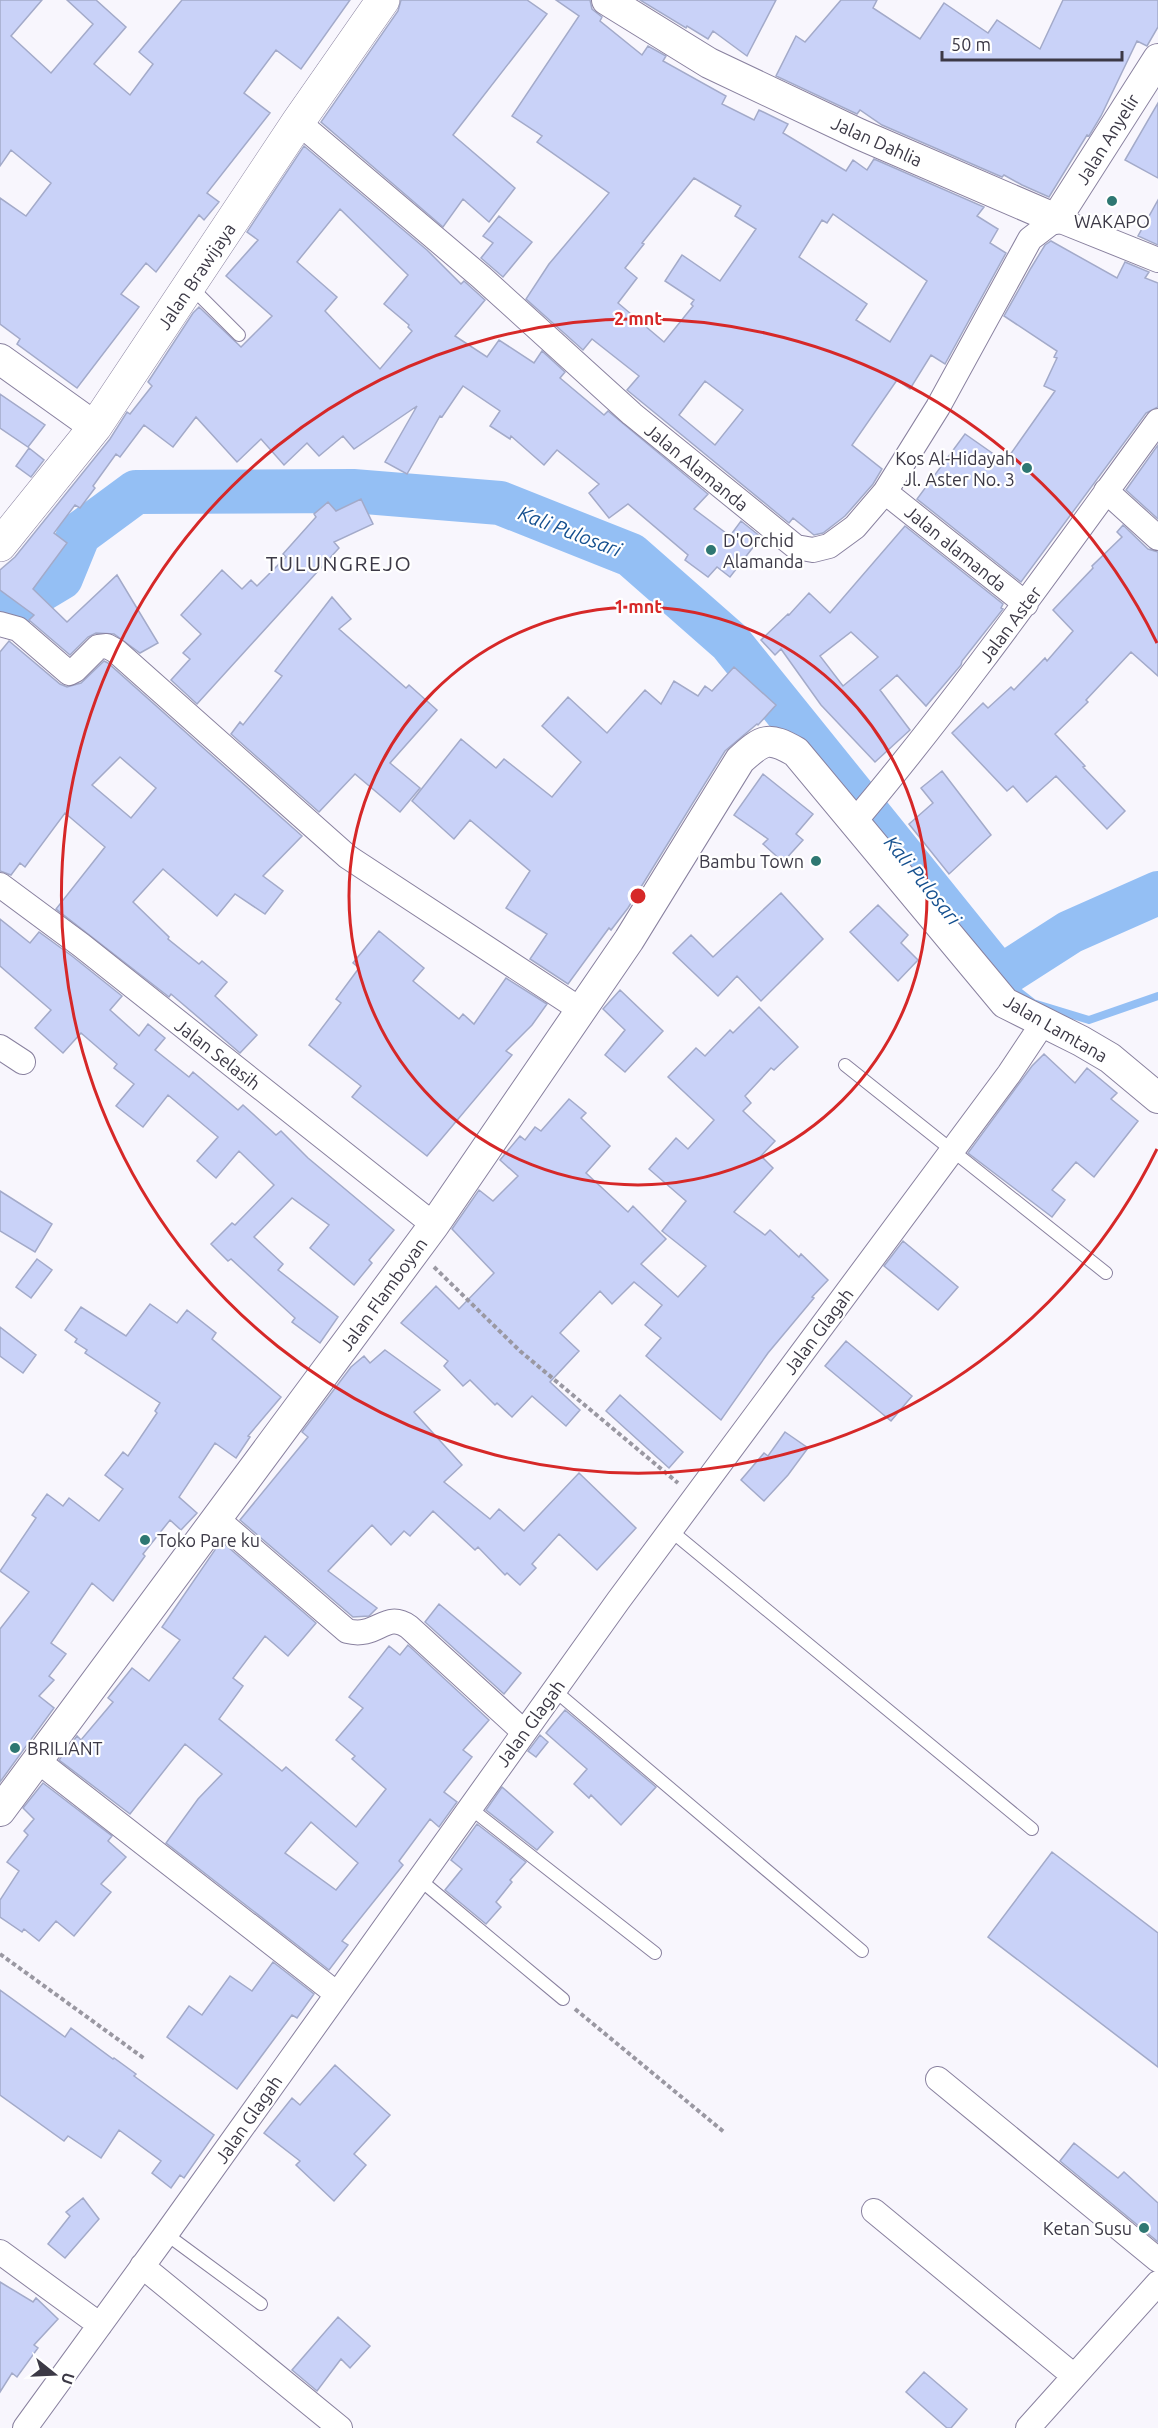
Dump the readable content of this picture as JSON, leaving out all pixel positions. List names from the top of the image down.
{
  "streets": {
    "main road": ["Jalan Brawijaya"],
    "street": [
      "Jalan Anyelir",
      "Jalan Dahlia",
      "Jalan Alamanda",
      "Jalan alamanda",
      "Jalan Aster",
      "Jalan Lamtana",
      "Jalan Selasih",
      "Jalan Flamboyan",
      "Jalan Glagah"
    ]
  },
  "crossings": [
    ["Jalan Anyelir", "Jalan Dahlia"],
    ["Jalan Anyelir", "Jalan Alamanda"],
    ["Jalan Dahlia", "Jalan Alamanda"],
    ["Jalan Brawijaya", "Jalan Alamanda"],
    ["Jalan Alamanda", "Jalan alamanda"],
    ["Jalan alamanda", "Jalan Aster"],
    ["Jalan Aster", "Jalan Lamtana"],
    ["Jalan Lamtana", "Jalan Flamboyan"],
    ["Jalan Lamtana", "Jalan Glagah"],
    ["Jalan Selasih", "Jalan Flamboyan"]
  ],
  "districts": ["TULUNGREJO"],
  "water": ["Kali Pulosari"],
  "places": [
    "WAKAPO",
    "Kos Al-Hidayah Jl. Aster No. 3",
    "D'Orchid Alamanda",
    "Bambu Town",
    "Toko Pare ku",
    "BRILIANT",
    "Ketan Susu"
  ],
  "scale_bar": "50 m",
  "north": "right",
  "rings": ["2 mnt", "1 mnt"]
}
